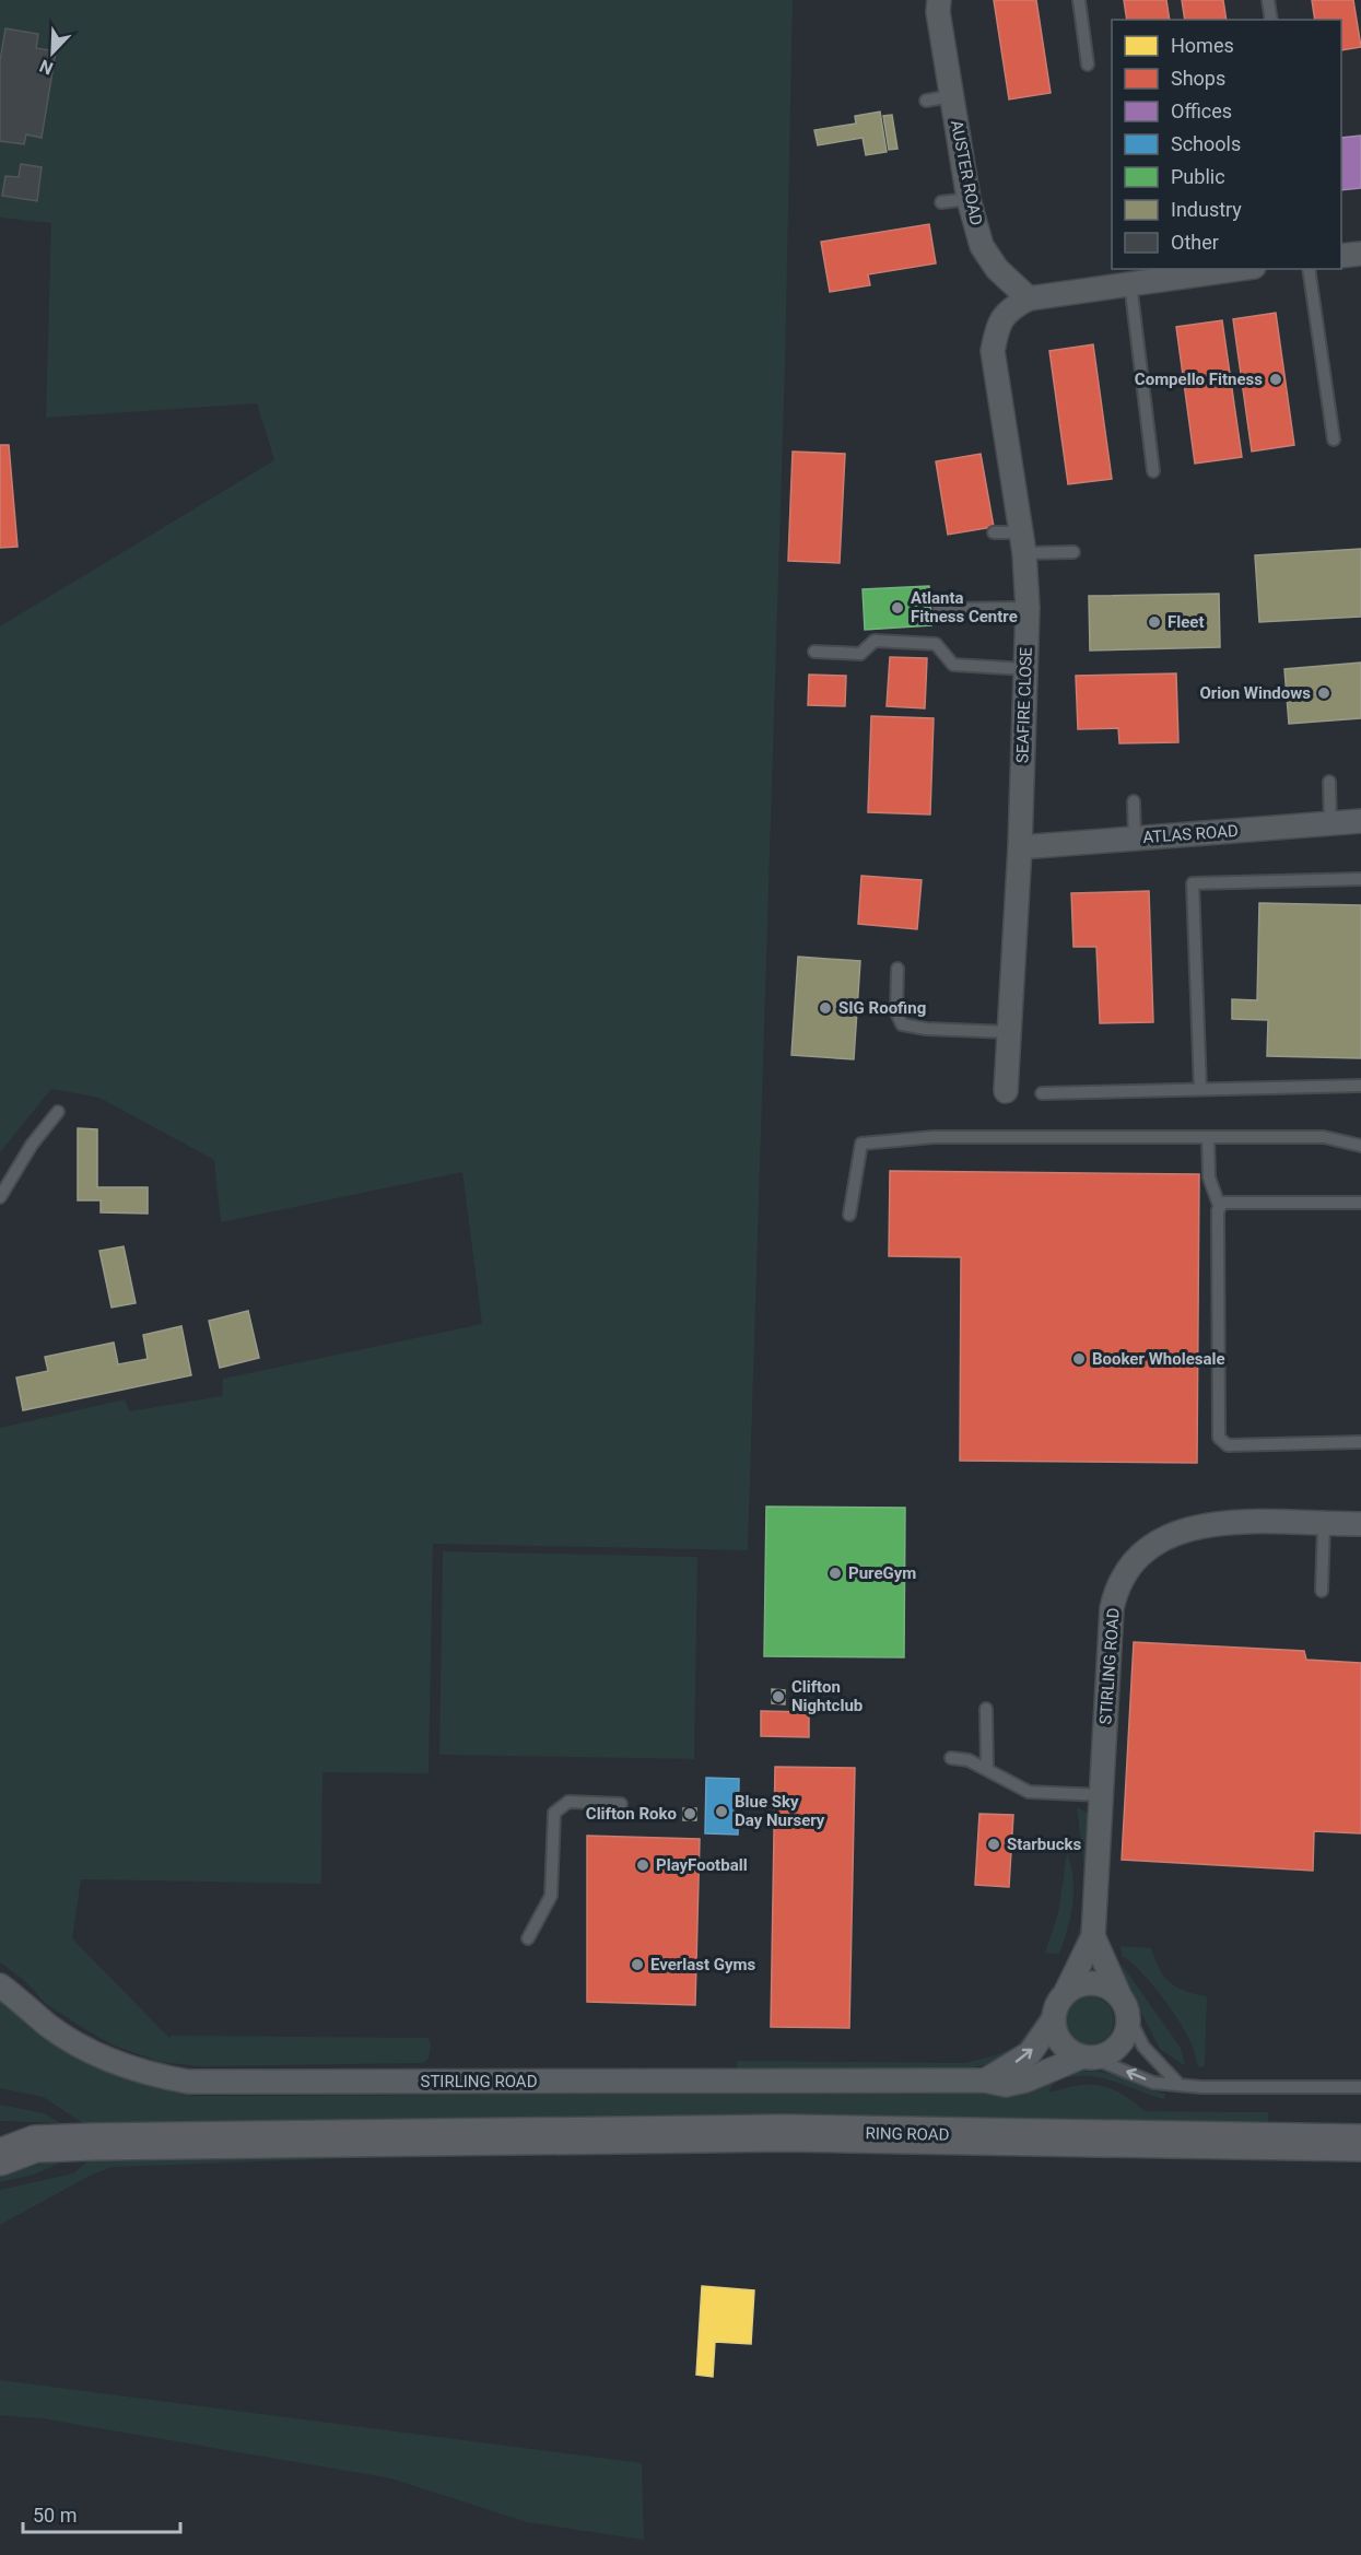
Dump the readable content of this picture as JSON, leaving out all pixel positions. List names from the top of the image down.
{
  "streets": {
    "highway": ["RING ROAD"],
    "street": [
      "AUSTER ROAD",
      "SEAFIRE CLOSE",
      "ATLAS ROAD",
      "STIRLING ROAD"
    ]
  },
  "crossings": [
    ["AUSTER ROAD", "SEAFIRE CLOSE"],
    ["SEAFIRE CLOSE", "ATLAS ROAD"]
  ],
  "places": [
    "Compello Fitness",
    "Atlanta Fitness Centre",
    "Fleet",
    "Orion Windows",
    "SIG Roofing",
    "Booker Wholesale",
    "PureGym",
    "Clifton Nightclub",
    "Blue Sky Day Nursery",
    "Clifton Roko",
    "Starbucks",
    "PlayFootball",
    "Everlast Gyms"
  ],
  "legend": [
    "Homes",
    "Shops",
    "Offices",
    "Schools",
    "Public",
    "Industry",
    "Other"
  ],
  "scale_bar": "50 m",
  "north": "bottom left"
}
